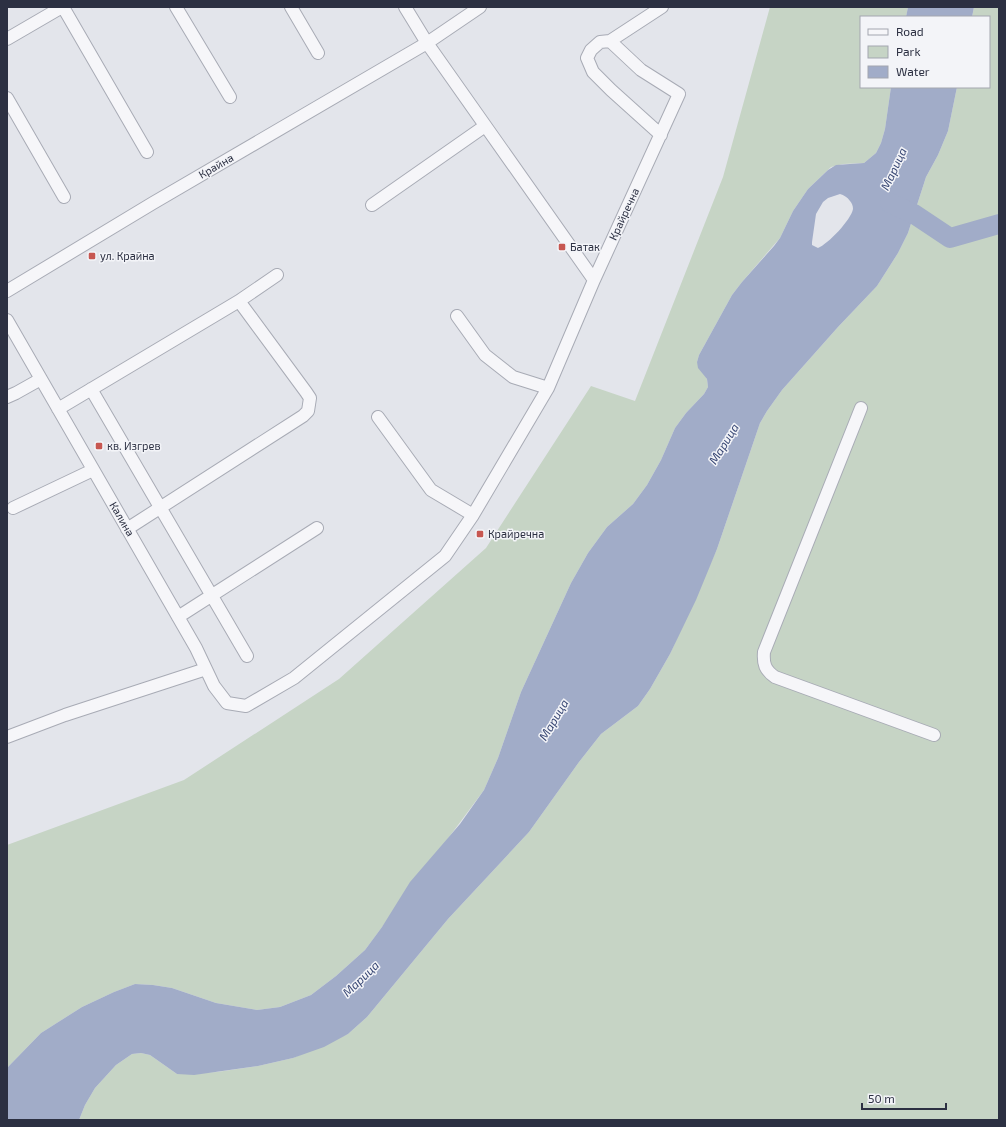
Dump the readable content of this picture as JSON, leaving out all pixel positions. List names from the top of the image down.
{
  "streets": {
    "street": ["Крайна", "Крайречна", "Калина"]
  },
  "crossings": [
    ["Крайречна", "Калина"]
  ],
  "water": ["Марица"],
  "places": {
    "transit": [
      "Батак",
      "ул. Крайна",
      "кв. Изгрев",
      "Крайречна"
    ]
  },
  "legend": ["Road", "Park", "Water"],
  "scale_bar": "50 m"
}
